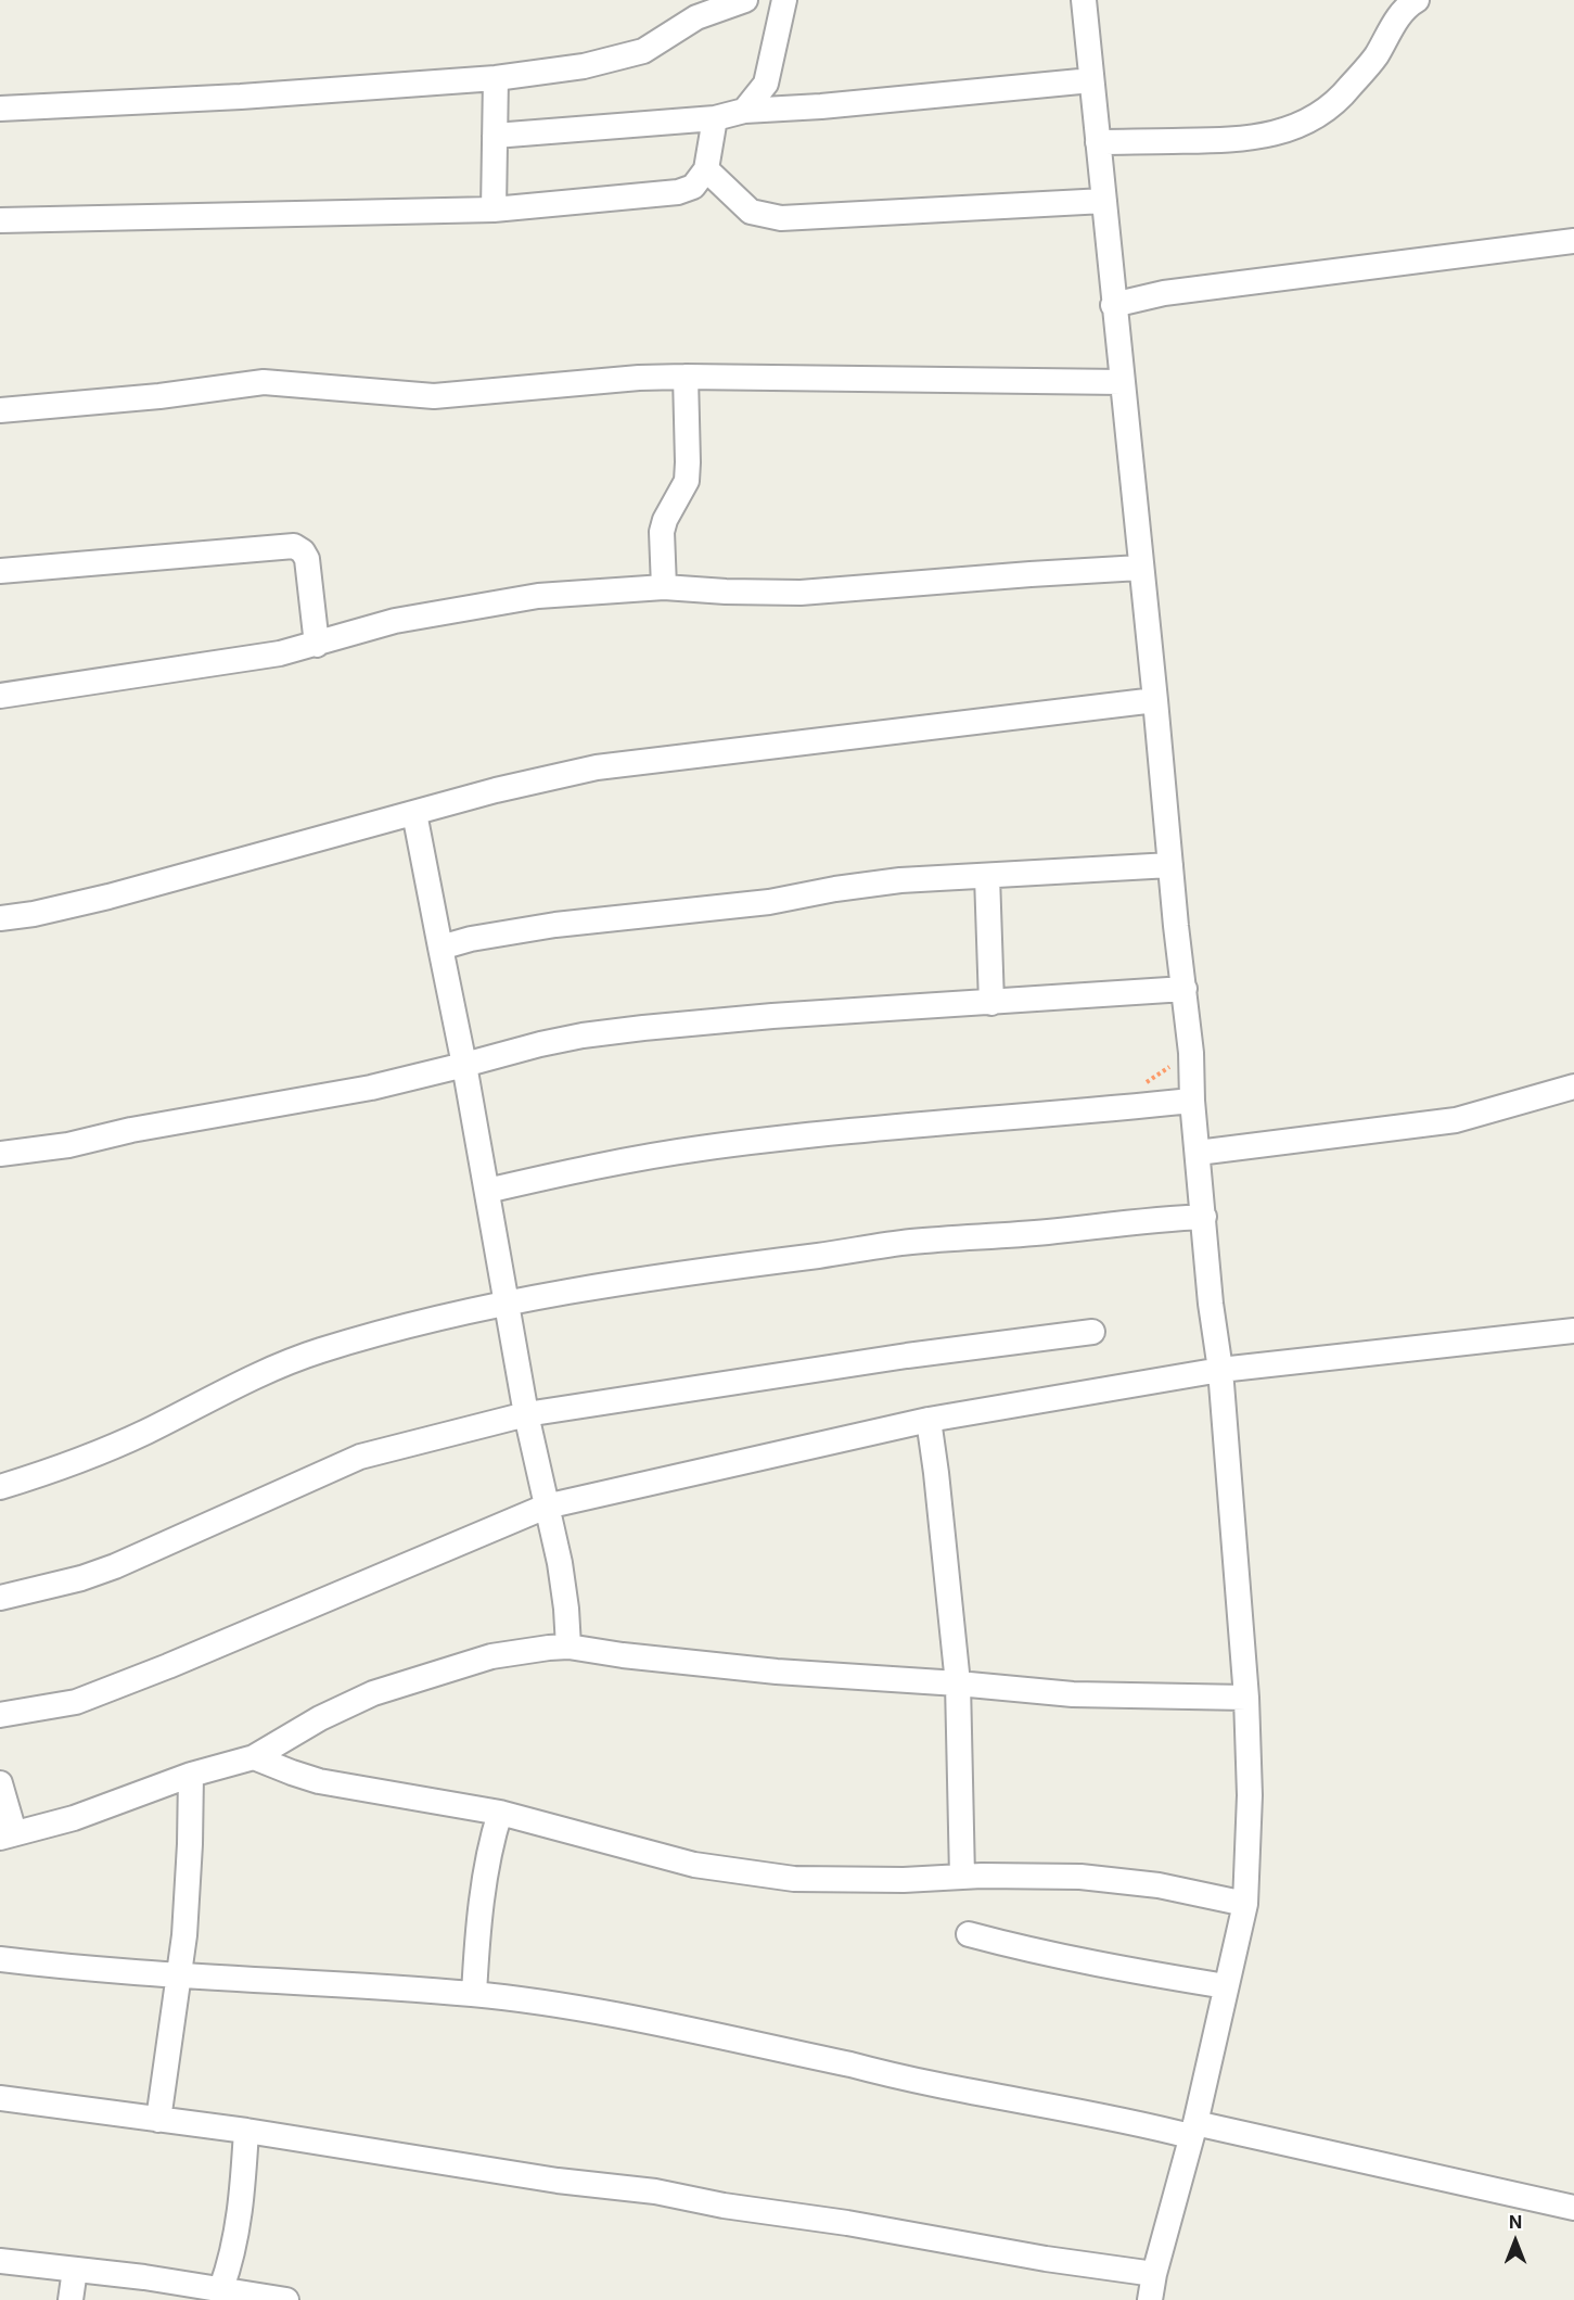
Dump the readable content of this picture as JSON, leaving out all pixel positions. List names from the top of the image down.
{
  "north": "top"
}
